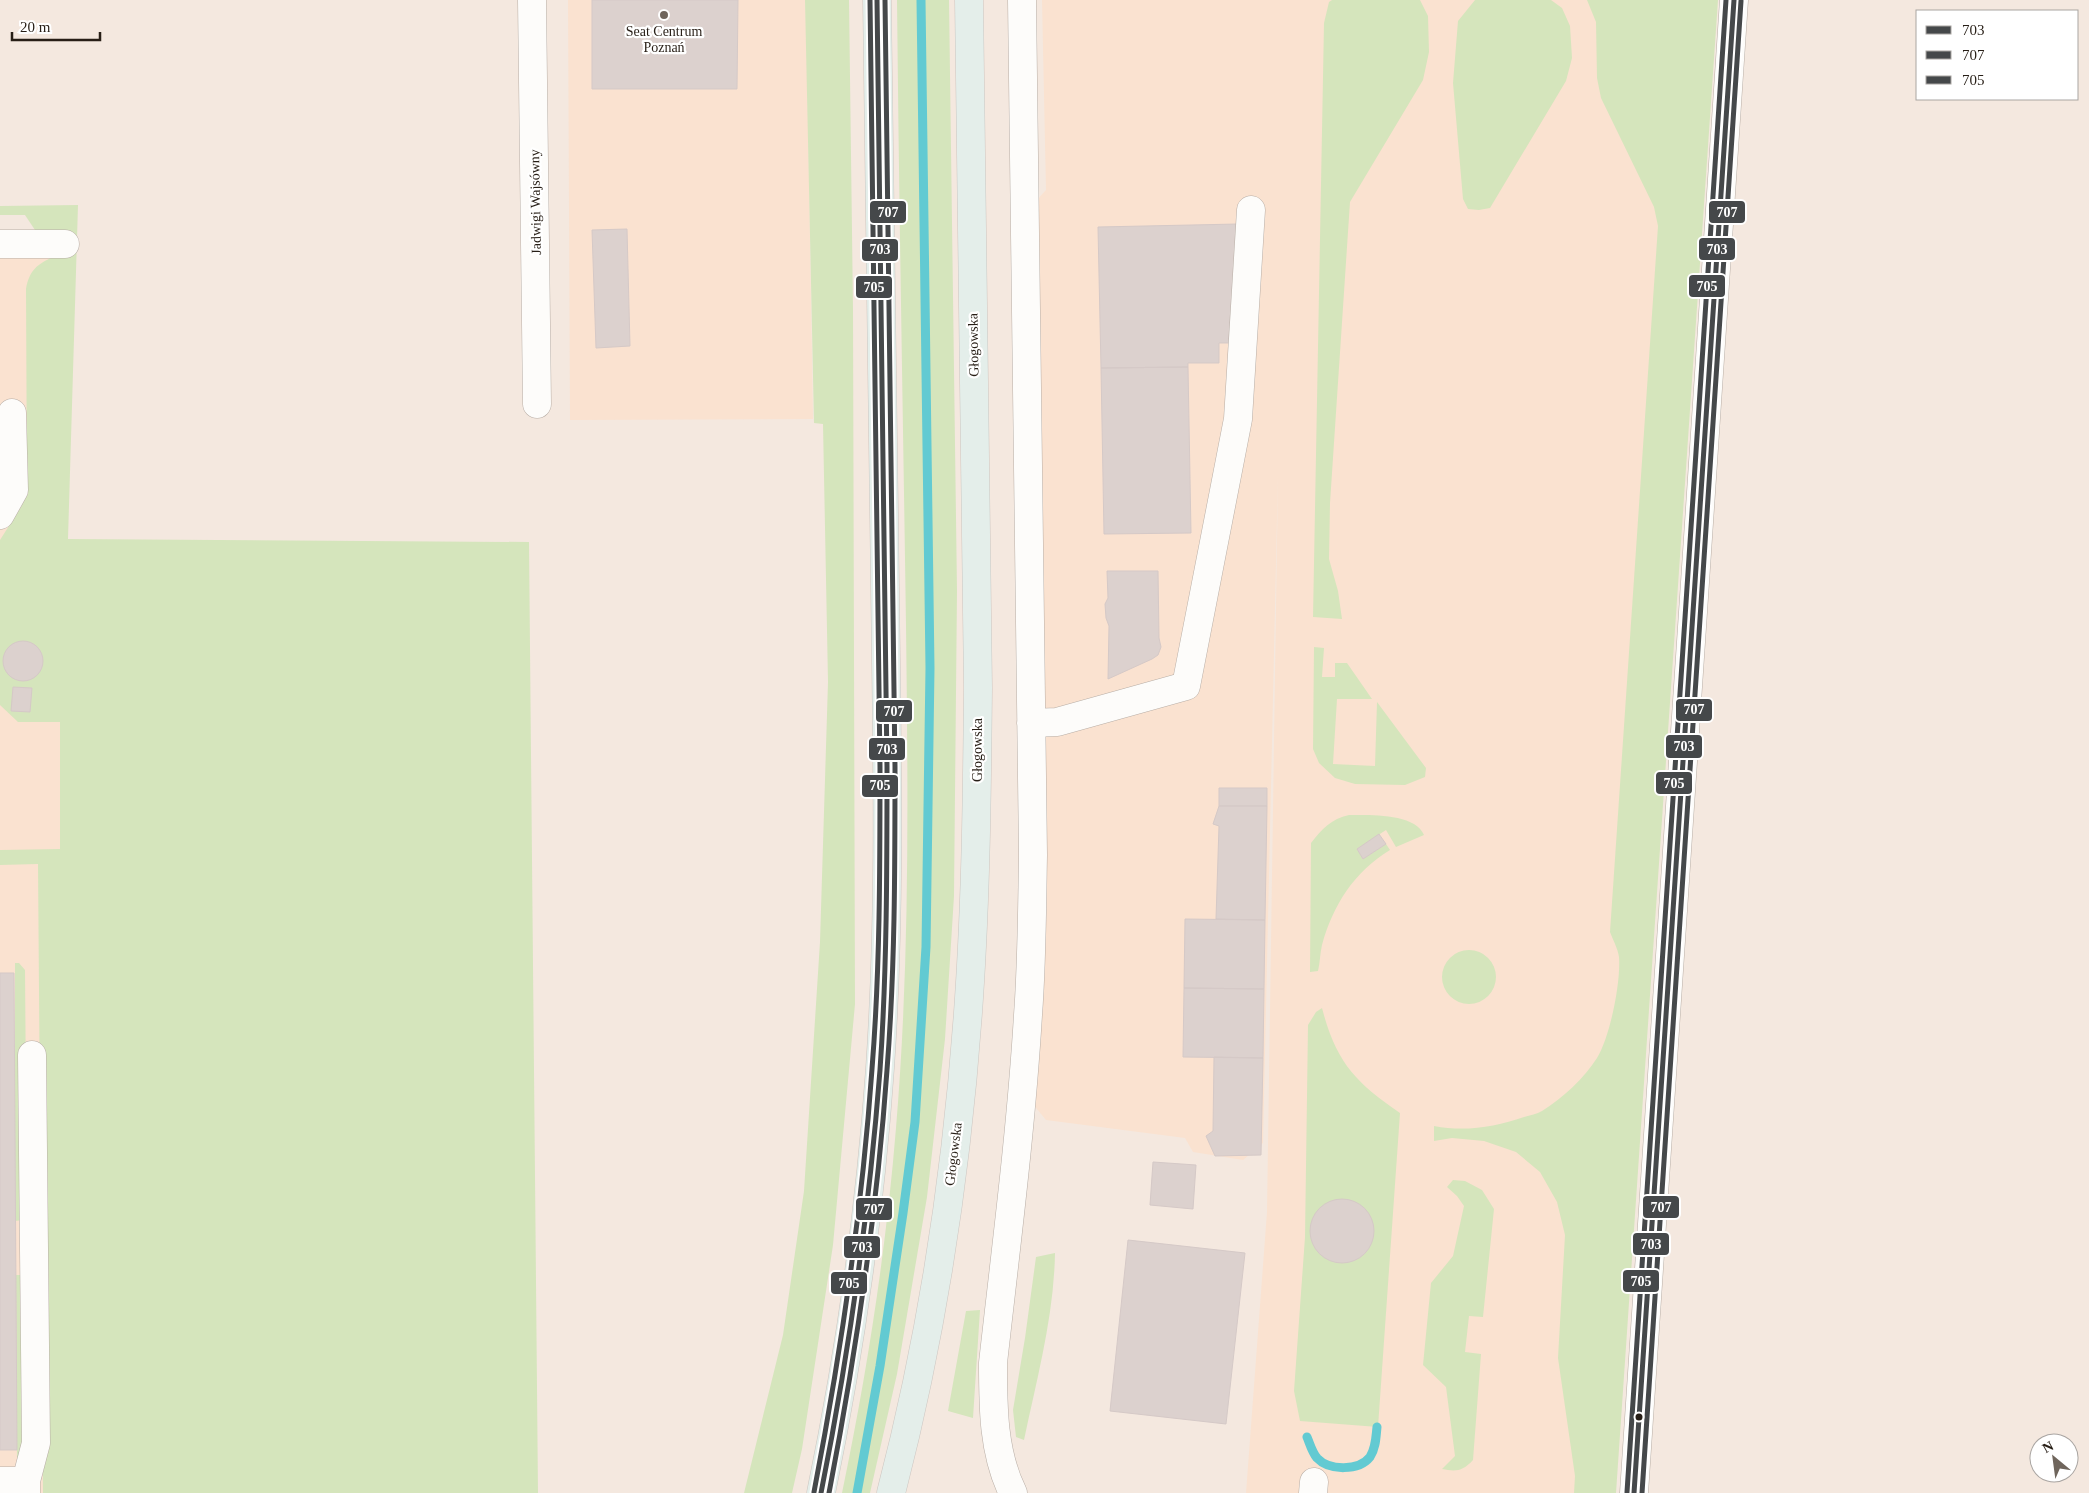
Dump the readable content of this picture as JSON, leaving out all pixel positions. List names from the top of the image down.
{
  "streets": {
    "main road": ["Głogowska"],
    "street": ["Jadwigi Wajsówny"]
  },
  "places": ["Seat Centrum Poznań"],
  "lines": ["transit line 703", "transit line 707", "transit line 705"],
  "legend": ["703", "707", "705"],
  "scale_bar": "20 m",
  "north": "top left"
}
